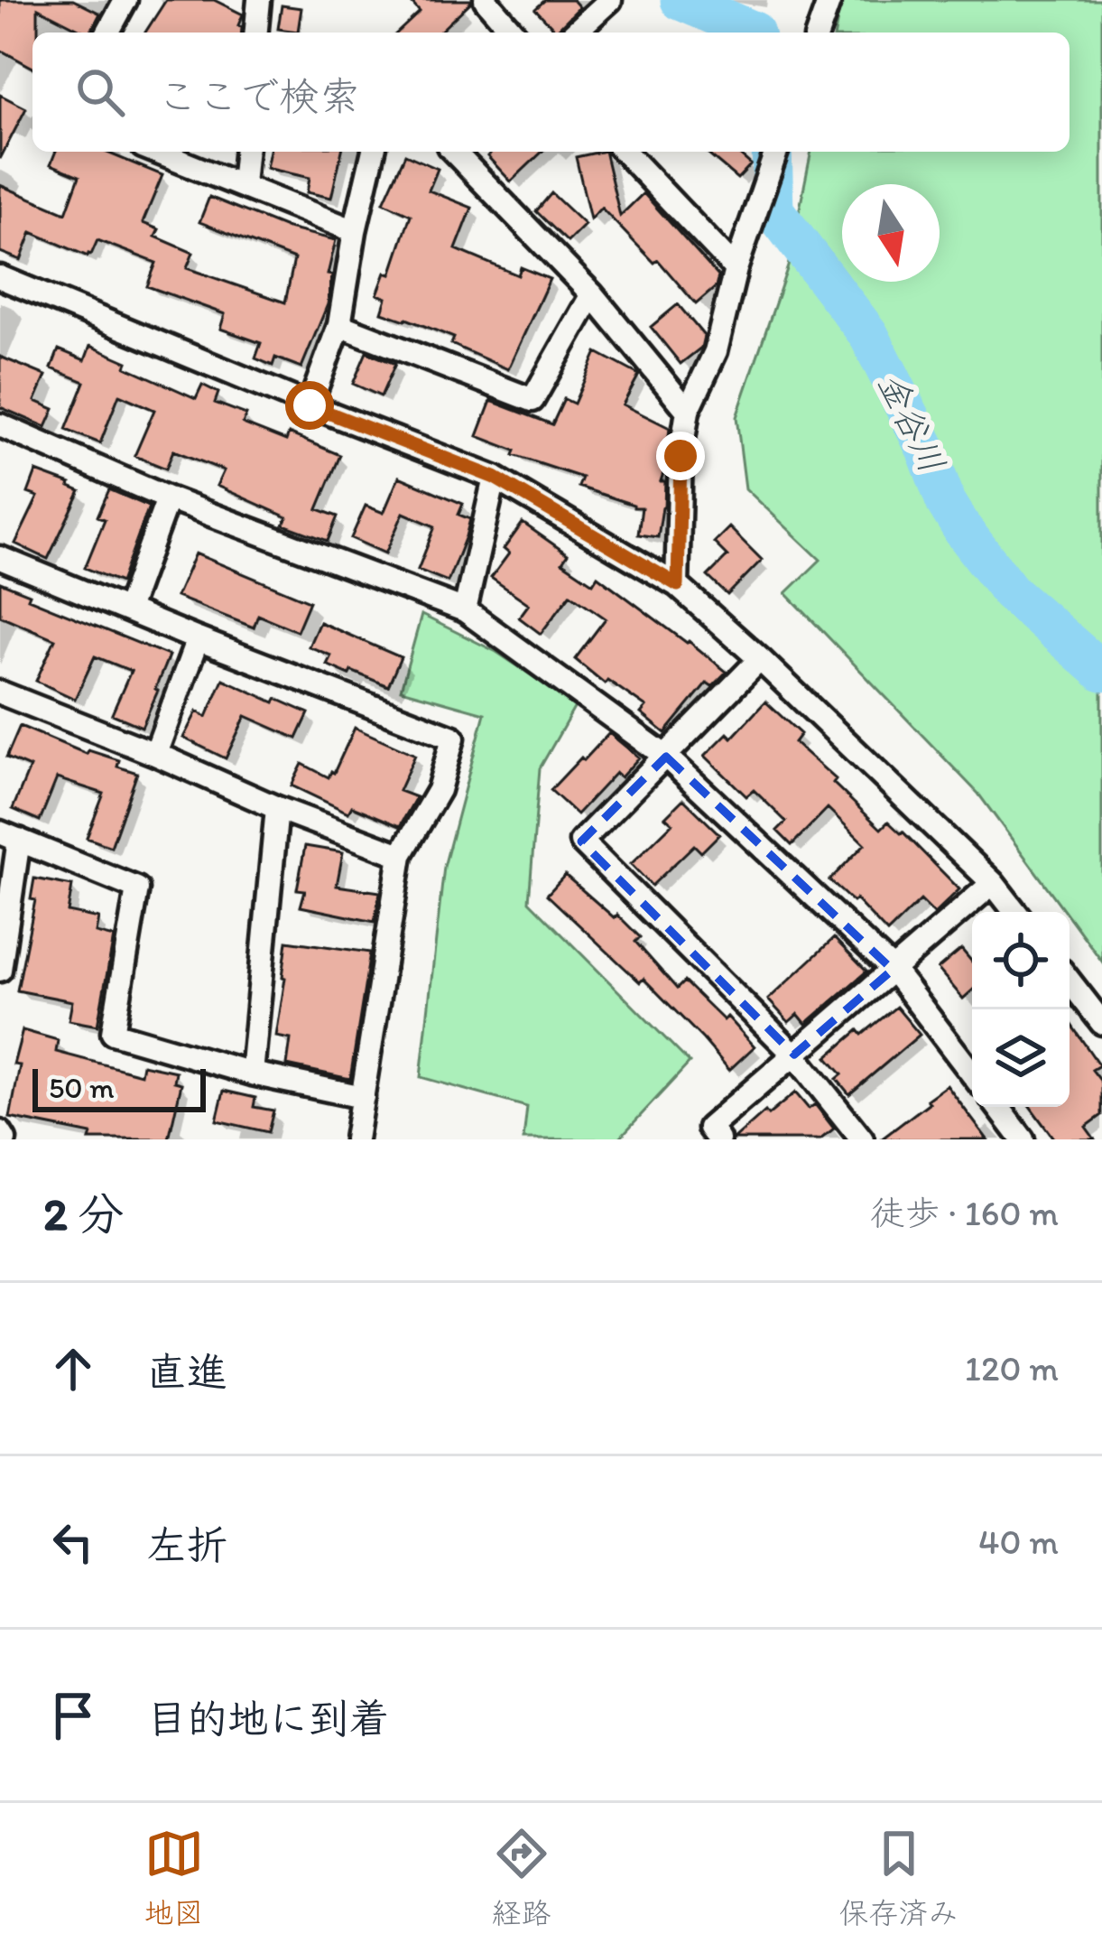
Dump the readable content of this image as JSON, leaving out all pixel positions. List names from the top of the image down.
{
  "water": ["金谷川"],
  "scale_bar": "50 m",
  "north": "bottom",
  "page": {
    "search": "ここで検索",
    "scale": "50 m",
    "heading": ["2 分", "徒歩 · 160 m"],
    "list": [
      ["直進", "120 m"],
      ["左折", "40 m"],
      "目的地に到着"
    ],
    "nav": ["地図", "経路", "保存済み"]
  }
}
